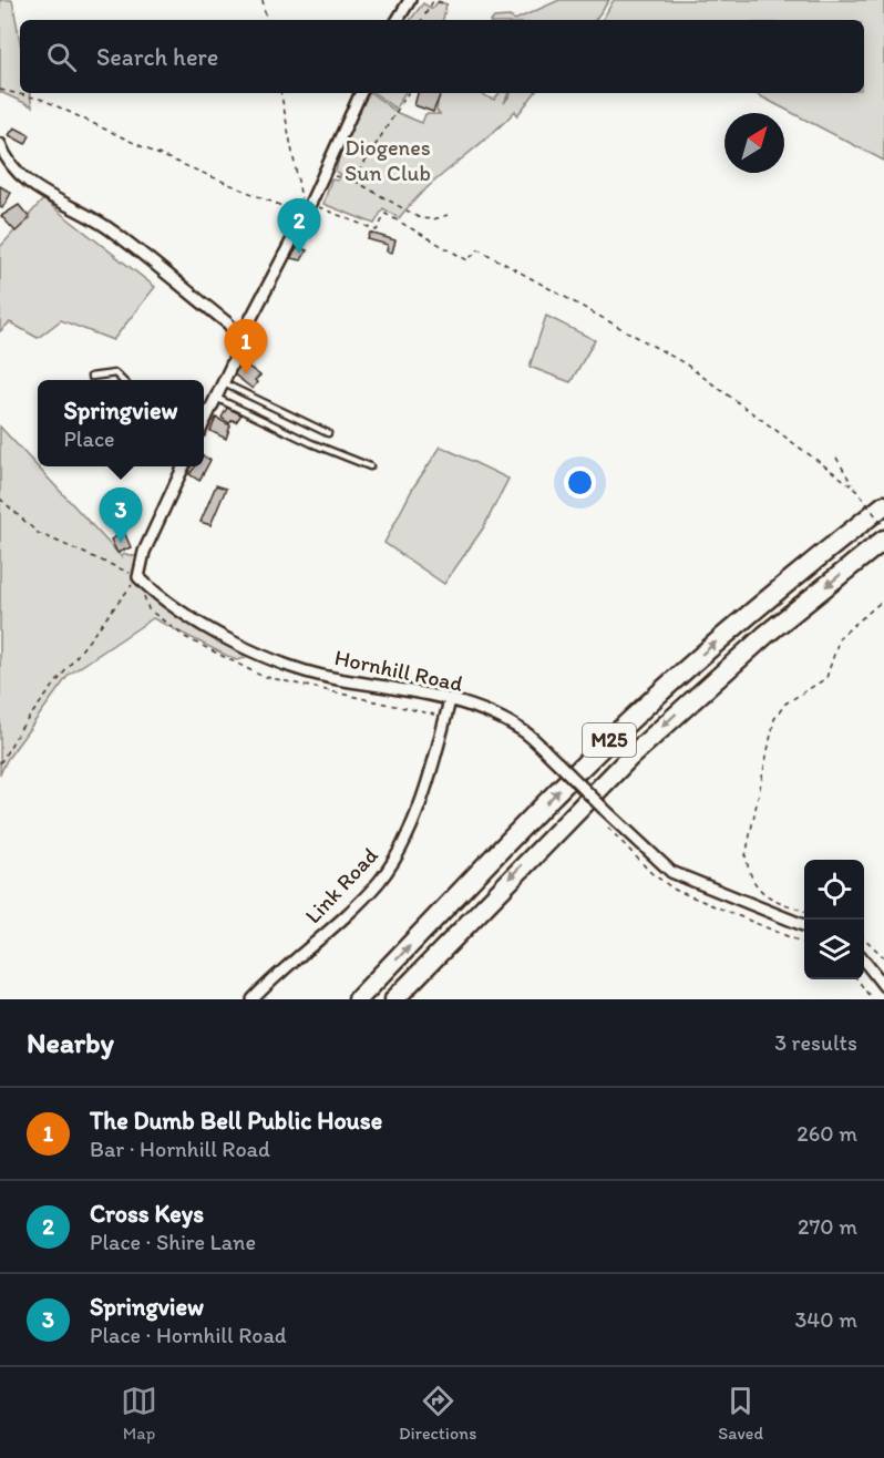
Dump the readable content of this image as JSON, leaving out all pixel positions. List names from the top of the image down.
{
  "streets": {
    "highway": ["M25"],
    "street": ["Hornhill Road", "Link Road"]
  },
  "crossings": [
    ["Hornhill Road", "Link Road"]
  ],
  "parks": ["Diogenes Sun Club"],
  "north": "top right",
  "page": {
    "search": "Search here",
    "pins": ["2", "1", "3"],
    "popup": ["Springview", "Place"],
    "heading": ["Nearby", "3 results"],
    "list": [
      {
        "mark": "1",
        "name": "The Dumb Bell Public House",
        "note": "Bar · Hornhill Road",
        "value": "260 m"
      },
      {
        "mark": "2",
        "name": "Cross Keys",
        "note": "Place · Shire Lane",
        "value": "270 m"
      },
      {
        "mark": "3",
        "name": "Springview",
        "note": "Place · Hornhill Road",
        "value": "340 m"
      }
    ],
    "nav": ["Map", "Directions", "Saved"]
  }
}
